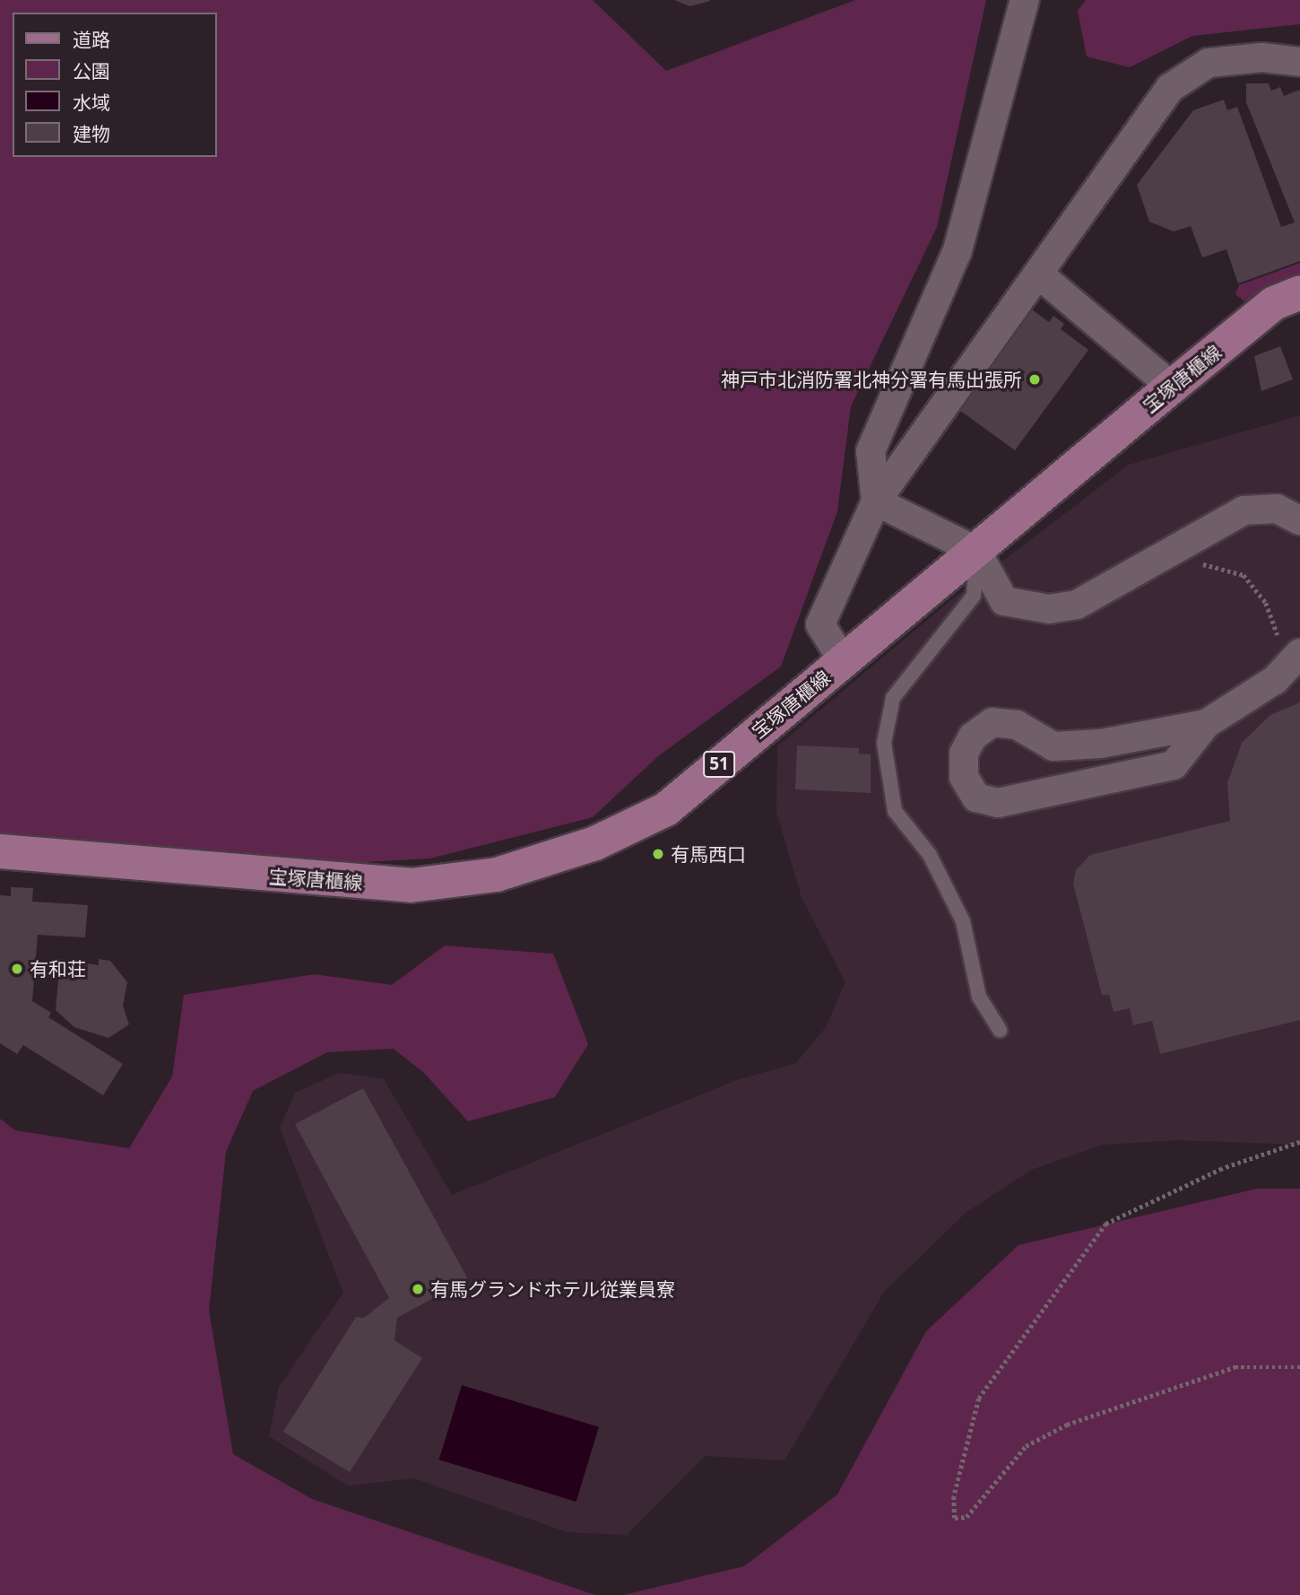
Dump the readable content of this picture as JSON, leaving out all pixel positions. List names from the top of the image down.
{
  "streets": {
    "main road": ["宝塚唐櫃線", "51"]
  },
  "places": [
    "神戸市北消防署北神分署有馬出張所",
    "有馬西口",
    "有和荘",
    "有馬グランドホテル従業員寮"
  ],
  "legend": [
    "道路",
    "公園",
    "水域",
    "建物"
  ]
}
